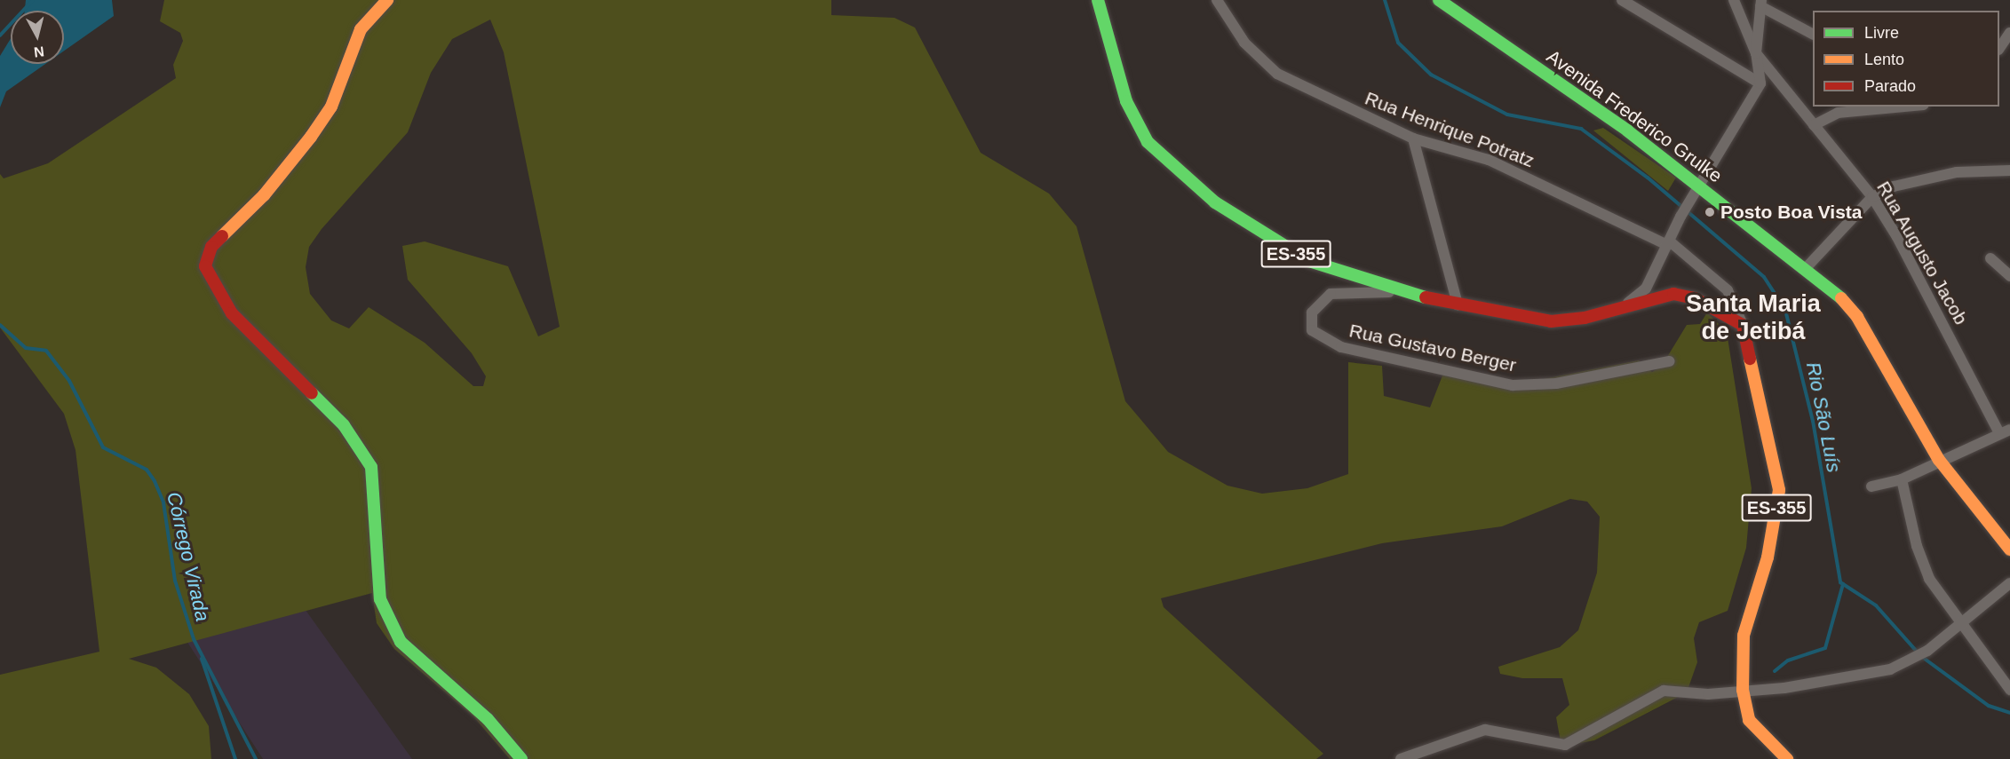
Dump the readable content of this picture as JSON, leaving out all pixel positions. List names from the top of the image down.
{
  "streets": {
    "main road": ["Avenida Frederico Grulke", "ES-355"],
    "street": ["Rua Henrique Potratz", "Rua Augusto Jacob", "Rua Gustavo Berger"]
  },
  "crossings": [
    ["Rua Henrique Potratz", "ES-355"],
    ["ES-355", "Rua Gustavo Berger"]
  ],
  "districts": ["Santa Maria de Jetibá"],
  "water": ["Rio São Luís", "Córrego Virada"],
  "places": ["Posto Boa Vista"],
  "legend": ["Livre", "Lento", "Parado"],
  "north": "bottom"
}
